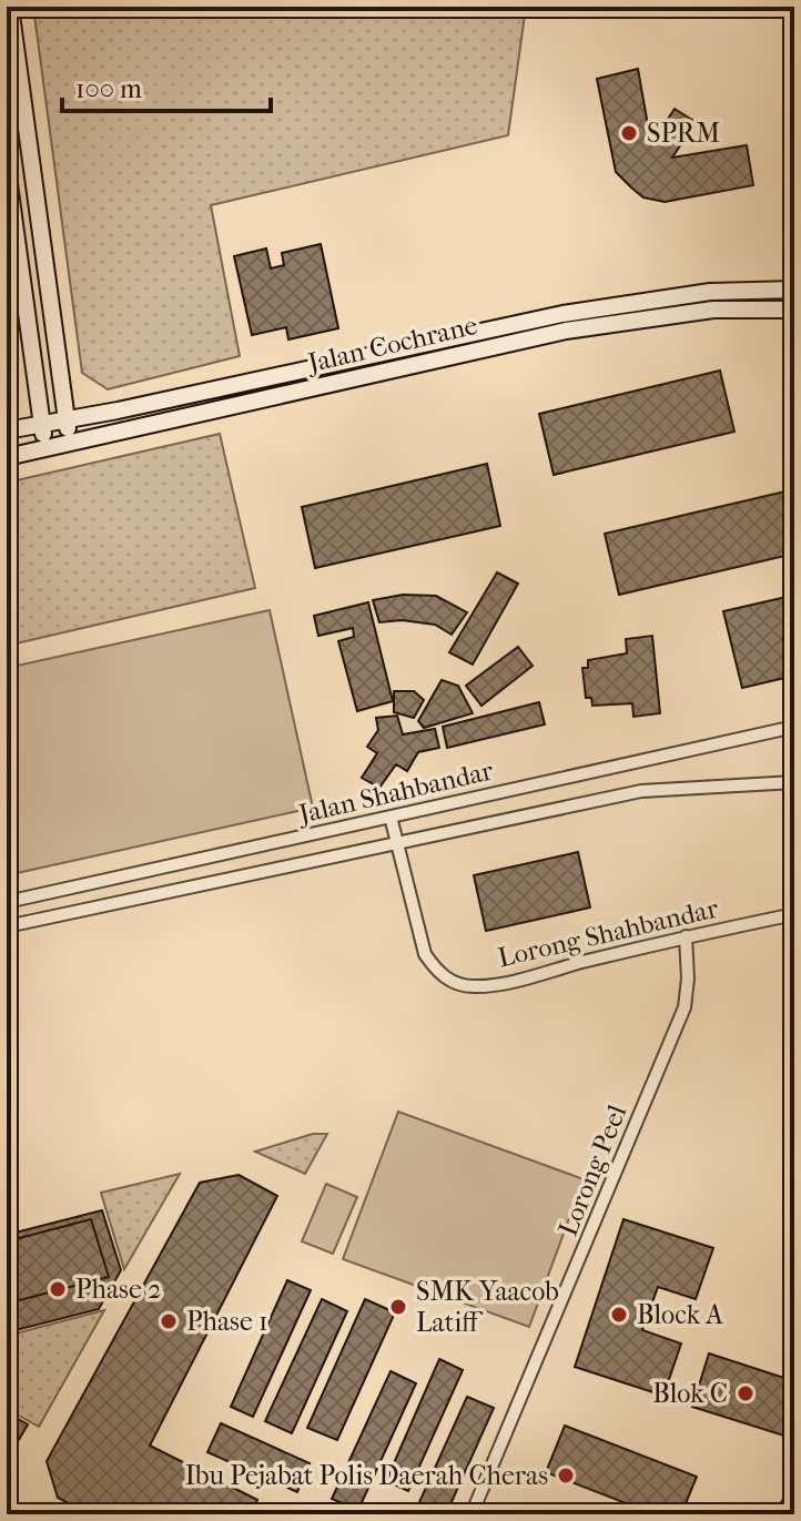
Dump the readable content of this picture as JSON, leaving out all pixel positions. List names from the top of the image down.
{
  "streets": {
    "street": [
      "Jalan Cochrane",
      "Jalan Shahbandar",
      "Lorong Shahbandar",
      "Lorong Peel"
    ]
  },
  "crossings": [
    ["Jalan Shahbandar", "Lorong Shahbandar"],
    ["Lorong Shahbandar", "Lorong Peel"]
  ],
  "places": [
    "SPRM",
    "Phase 2",
    "SMK Yaacob Latiff",
    "Block A",
    "Phase 1",
    "Blok C",
    "Ibu Pejabat Polis Daerah Cheras"
  ],
  "scale_bar": "100 m"
}
